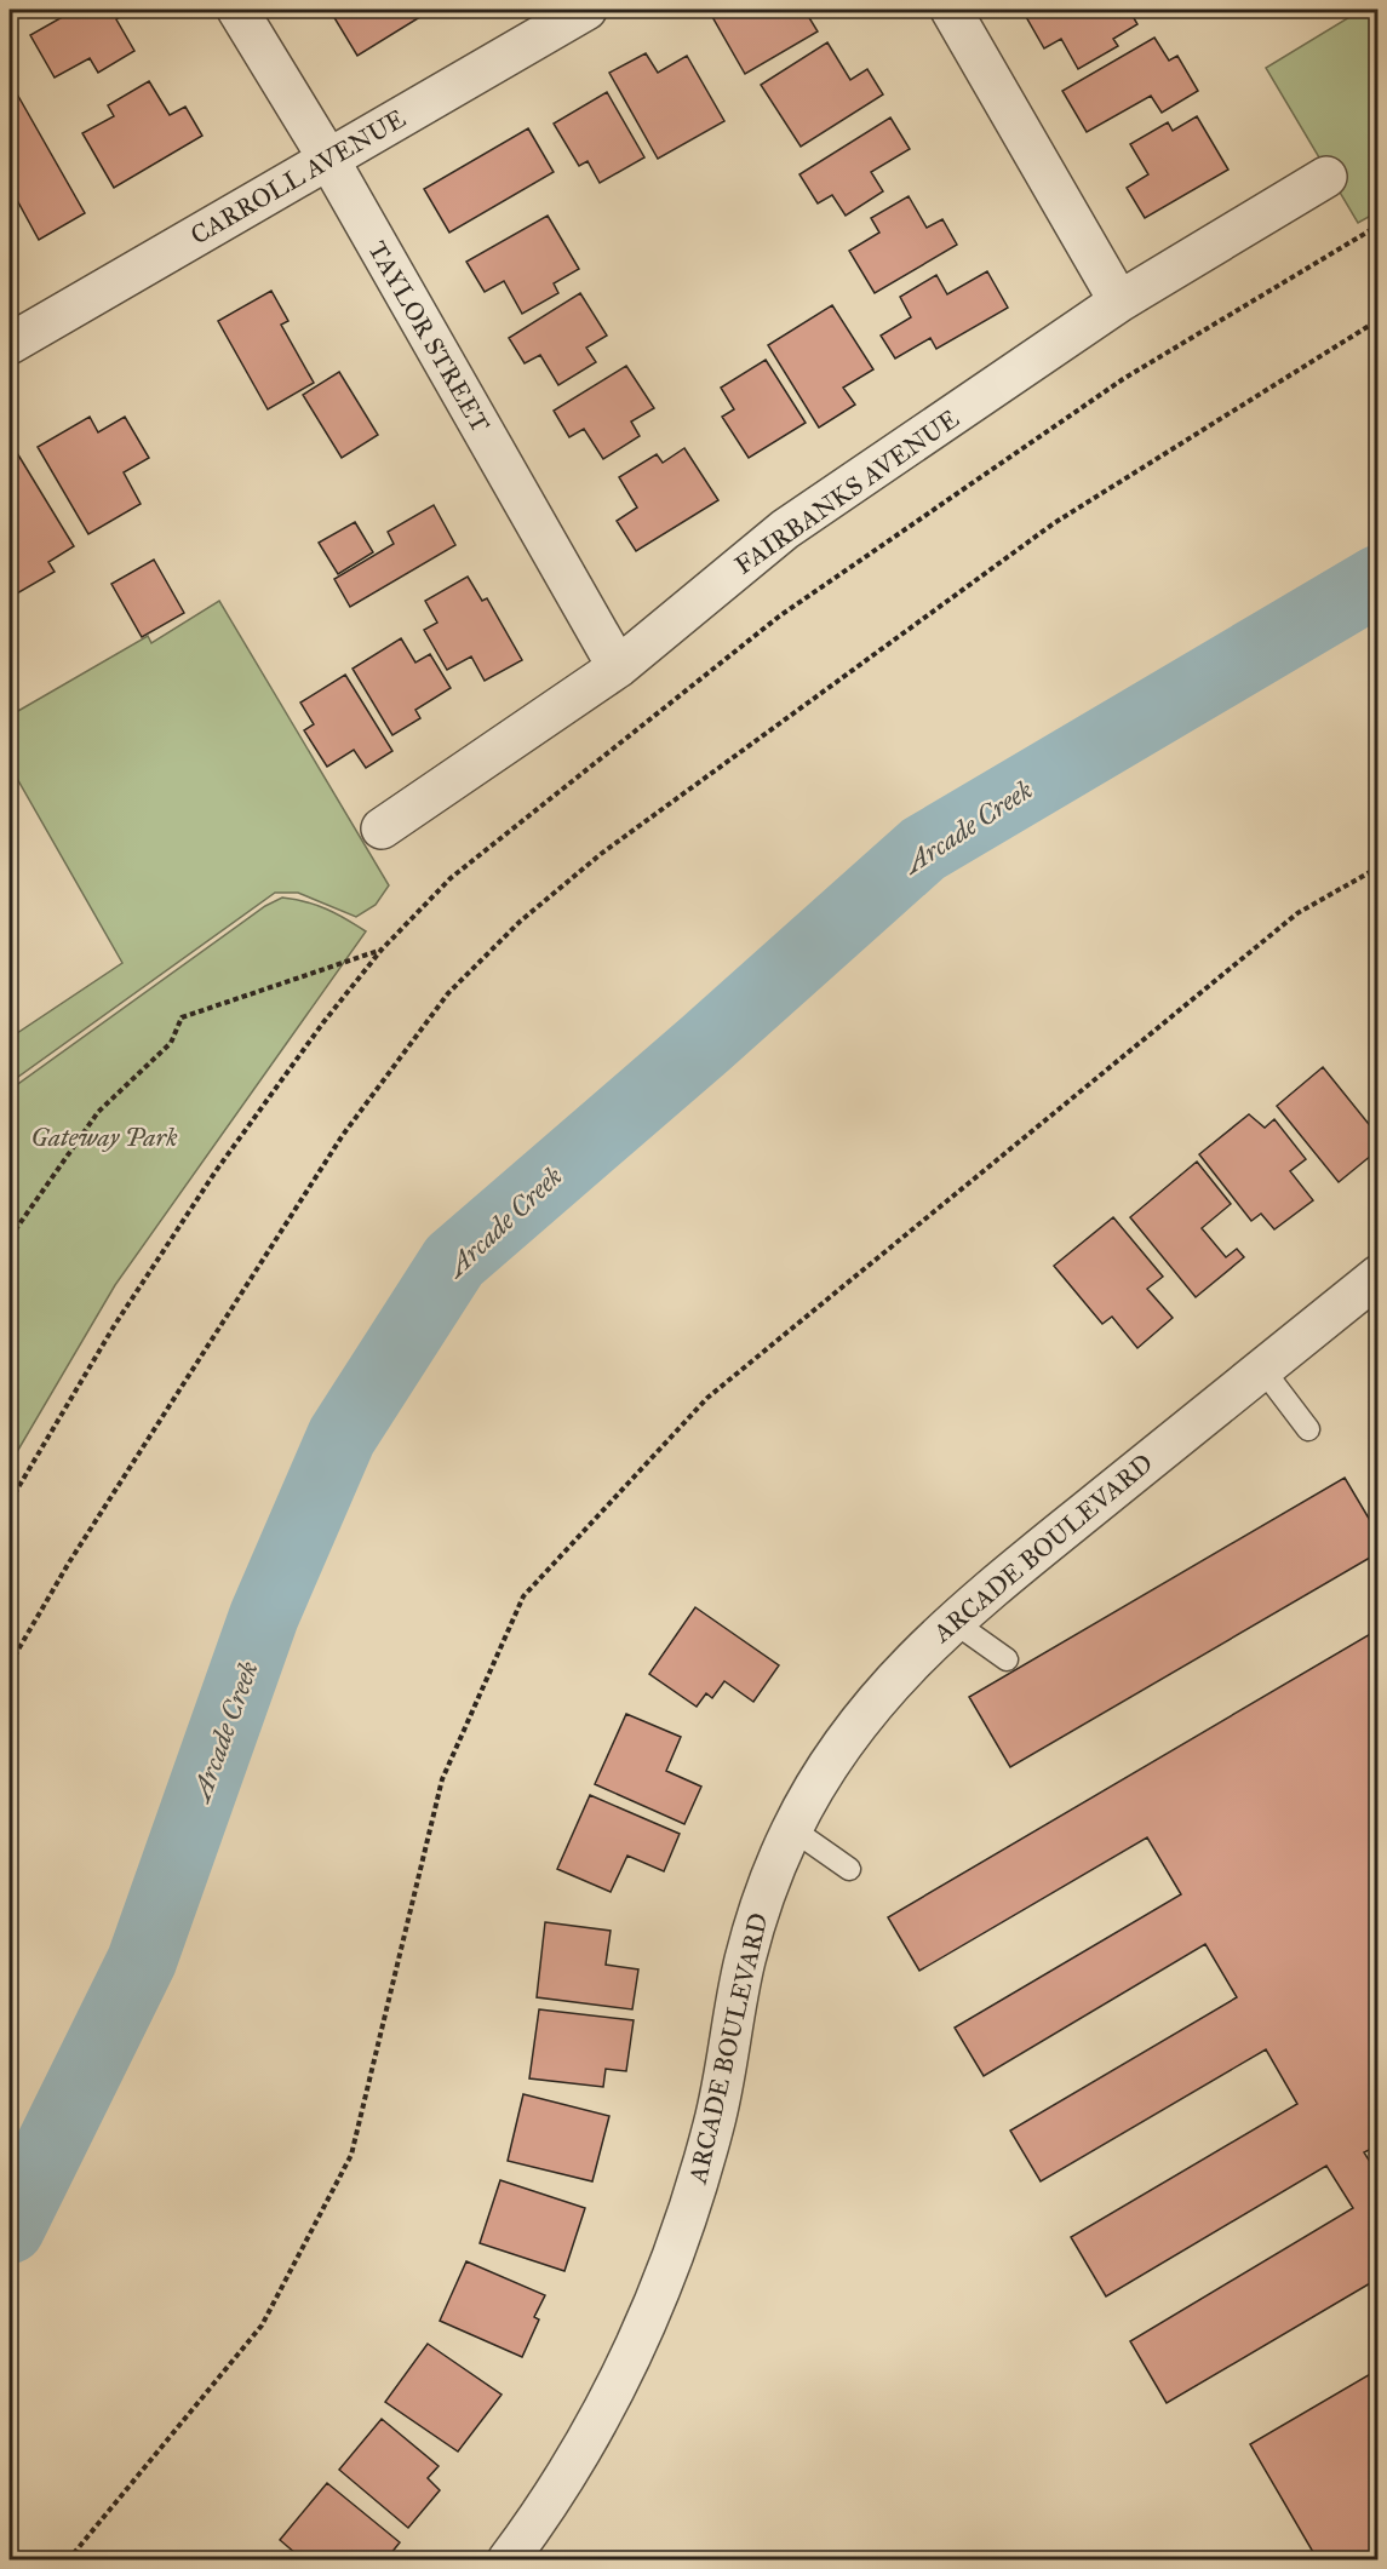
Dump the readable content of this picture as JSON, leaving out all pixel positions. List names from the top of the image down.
{
  "streets": {
    "street": [
      "CARROLL AVENUE",
      "TAYLOR STREET",
      "FAIRBANKS AVENUE",
      "ARCADE BOULEVARD"
    ]
  },
  "crossings": [
    ["CARROLL AVENUE", "TAYLOR STREET"],
    ["TAYLOR STREET", "FAIRBANKS AVENUE"]
  ],
  "water": ["Arcade Creek"],
  "parks": ["Gateway Park"]
}
